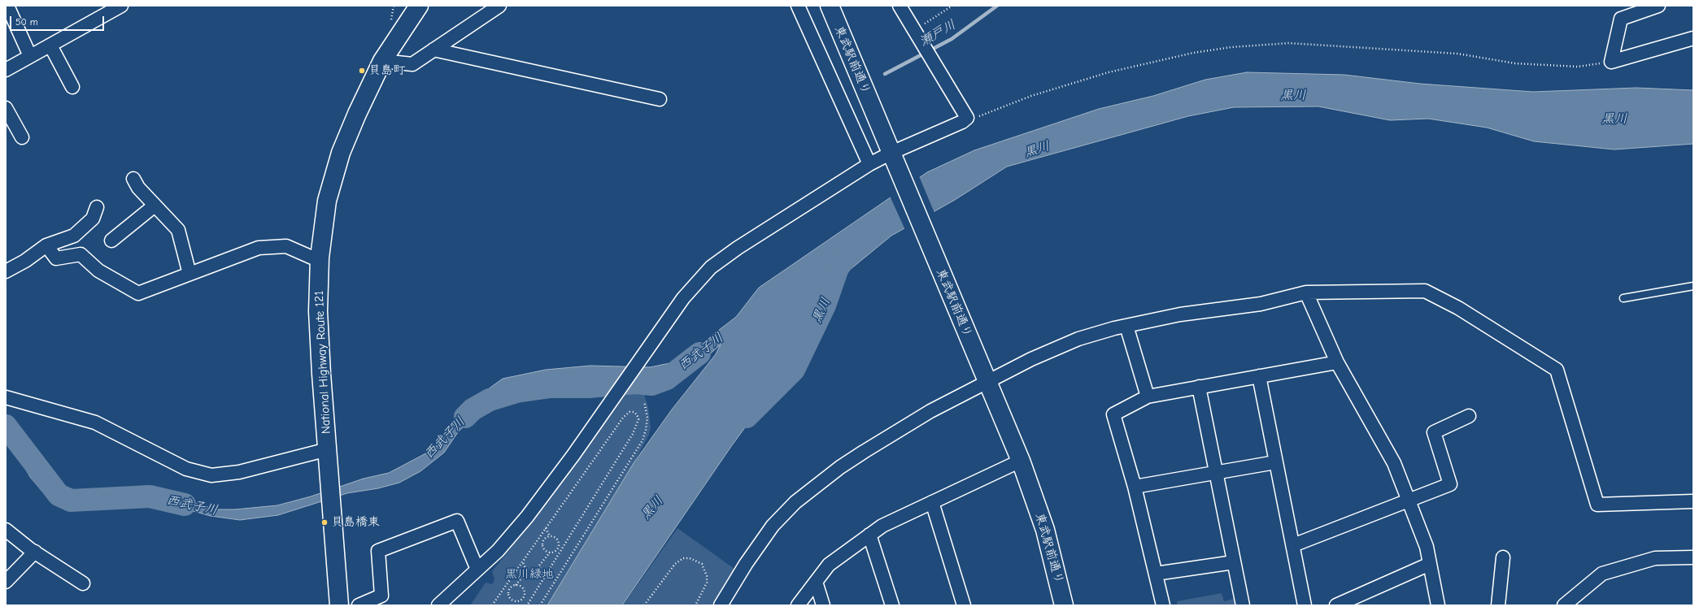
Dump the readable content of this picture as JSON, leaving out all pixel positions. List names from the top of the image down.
{
  "streets": {
    "main road": ["東武駅前通り", "National Highway Route 121"]
  },
  "water": ["瀬戸川", "黒川", "西武子川"],
  "parks": ["黒川緑地"],
  "places": ["貝島町", "貝島橋東"],
  "scale_bar": "50 m"
}
